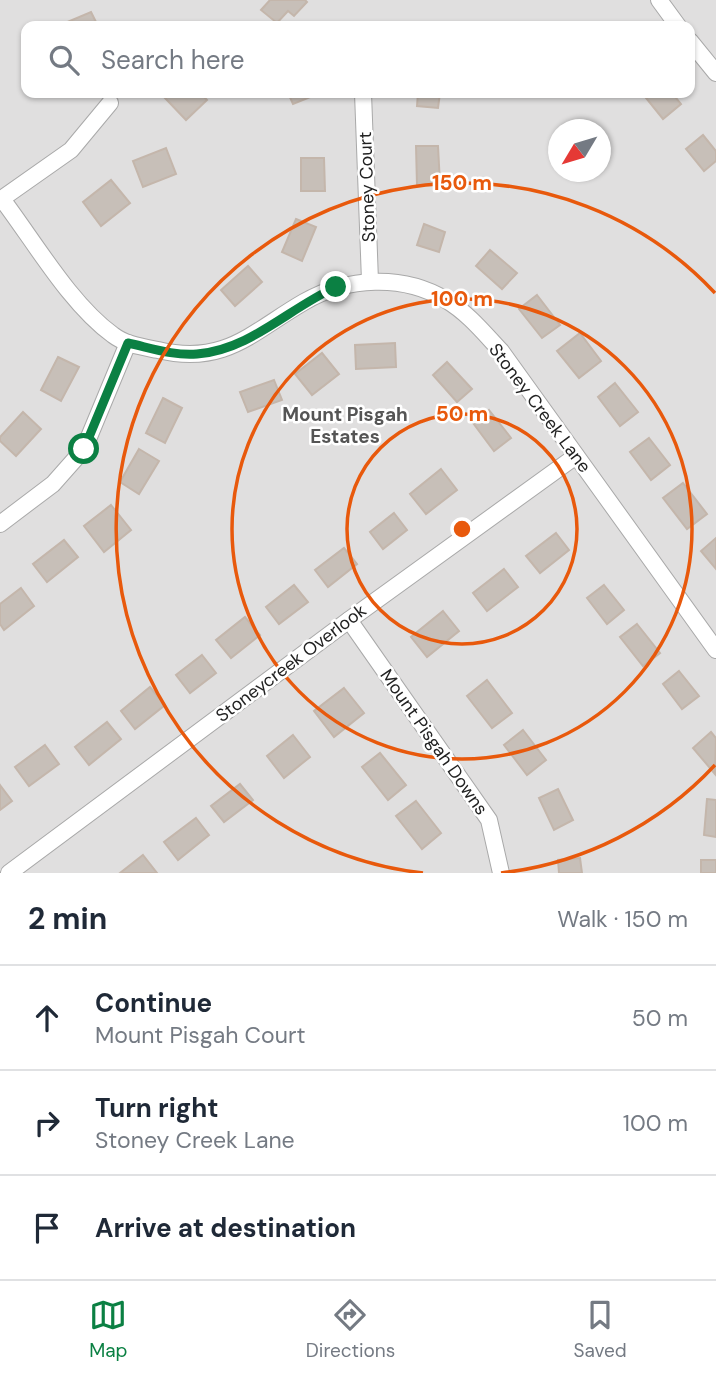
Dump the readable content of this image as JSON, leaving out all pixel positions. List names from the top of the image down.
{
  "streets": {
    "street": [
      "Stoney Court",
      "Stoney Creek Lane",
      "Stoneycreek Overlook",
      "Mount Pisgah Downs"
    ]
  },
  "crossings": [
    ["Stoney Court", "Stoney Creek Lane"],
    ["Stoney Creek Lane", "Stoneycreek Overlook"],
    ["Stoneycreek Overlook", "Mount Pisgah Downs"]
  ],
  "districts": ["Mount Pisgah Estates"],
  "north": "bottom left",
  "page": {
    "search": "Search here",
    "heading": ["2 min", "Walk · 150 m"],
    "list": [
      ["Continue", "Mount Pisgah Court", "50 m"],
      ["Turn right", "Stoney Creek Lane", "100 m"],
      "Arrive at destination"
    ],
    "nav": ["Map", "Directions", "Saved"]
  },
  "rings": ["150 m", "100 m", "50 m"]
}
